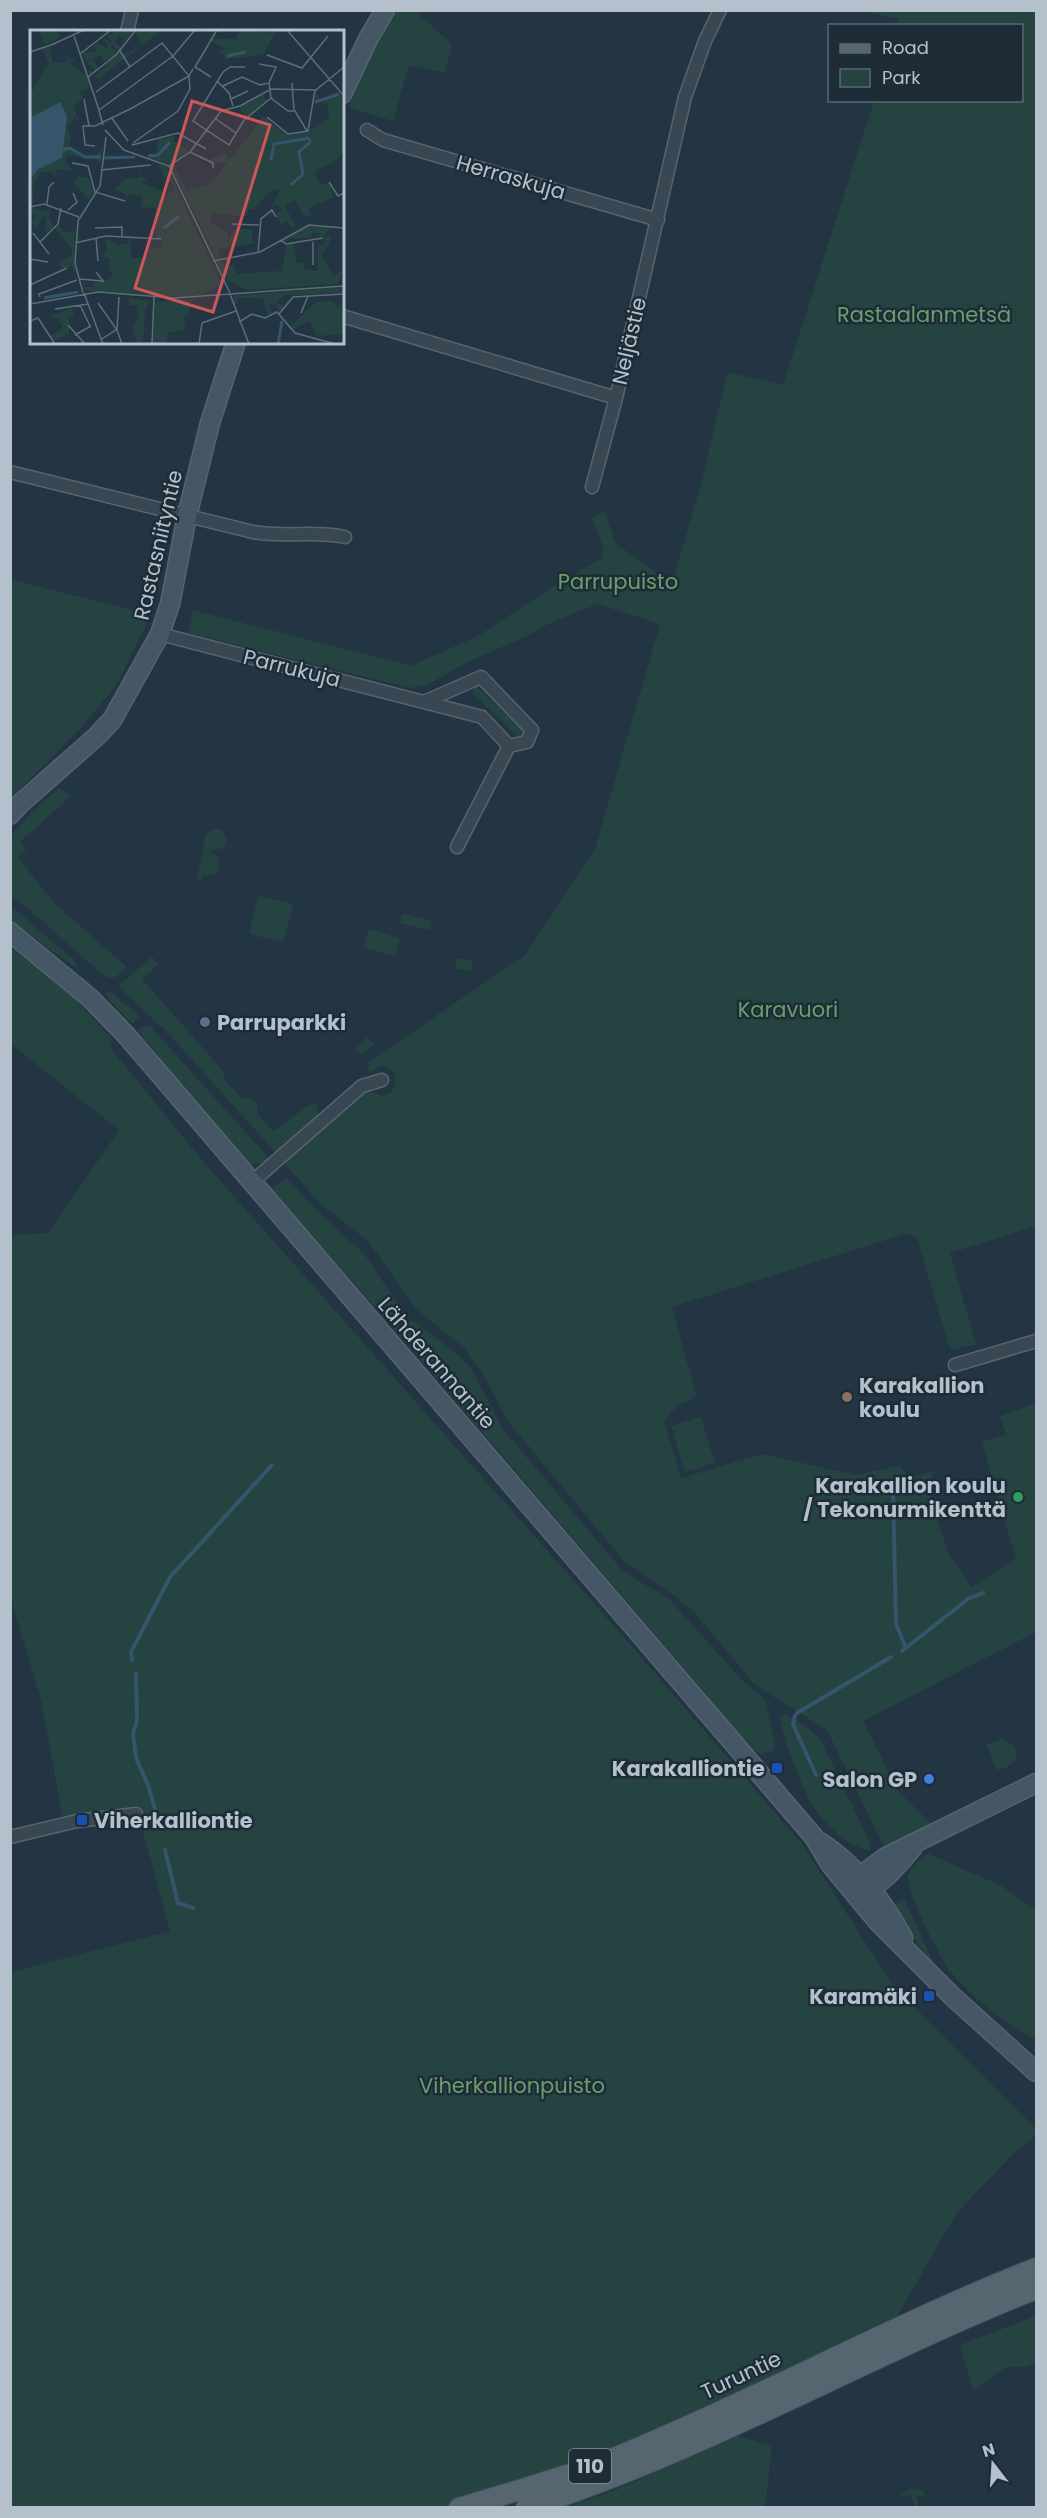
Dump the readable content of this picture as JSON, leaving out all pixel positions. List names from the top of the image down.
{
  "streets": {
    "main road": [
      "Rastasniityntie",
      "Lähderannantie",
      "Turuntie",
      "110"
    ],
    "street": ["Herraskuja", "Neljästie", "Parrukuja"]
  },
  "crossings": [
    ["Herraskuja", "Neljästie"],
    ["Rastasniityntie", "Parrukuja"]
  ],
  "parks": [
    "Rastaalanmetsä",
    "Parrupuisto",
    "Karavuori",
    "Viherkallionpuisto"
  ],
  "places": {
    "other": [
      "Parruparkki",
      "Karakallion koulu",
      "Karakallion koulu / Tekonurmikenttä",
      "Salon GP"
    ],
    "transit": ["Karakalliontie", "Viherkalliontie", "Karamäki"]
  },
  "legend": ["Road", "Park"],
  "north": "top"
}
